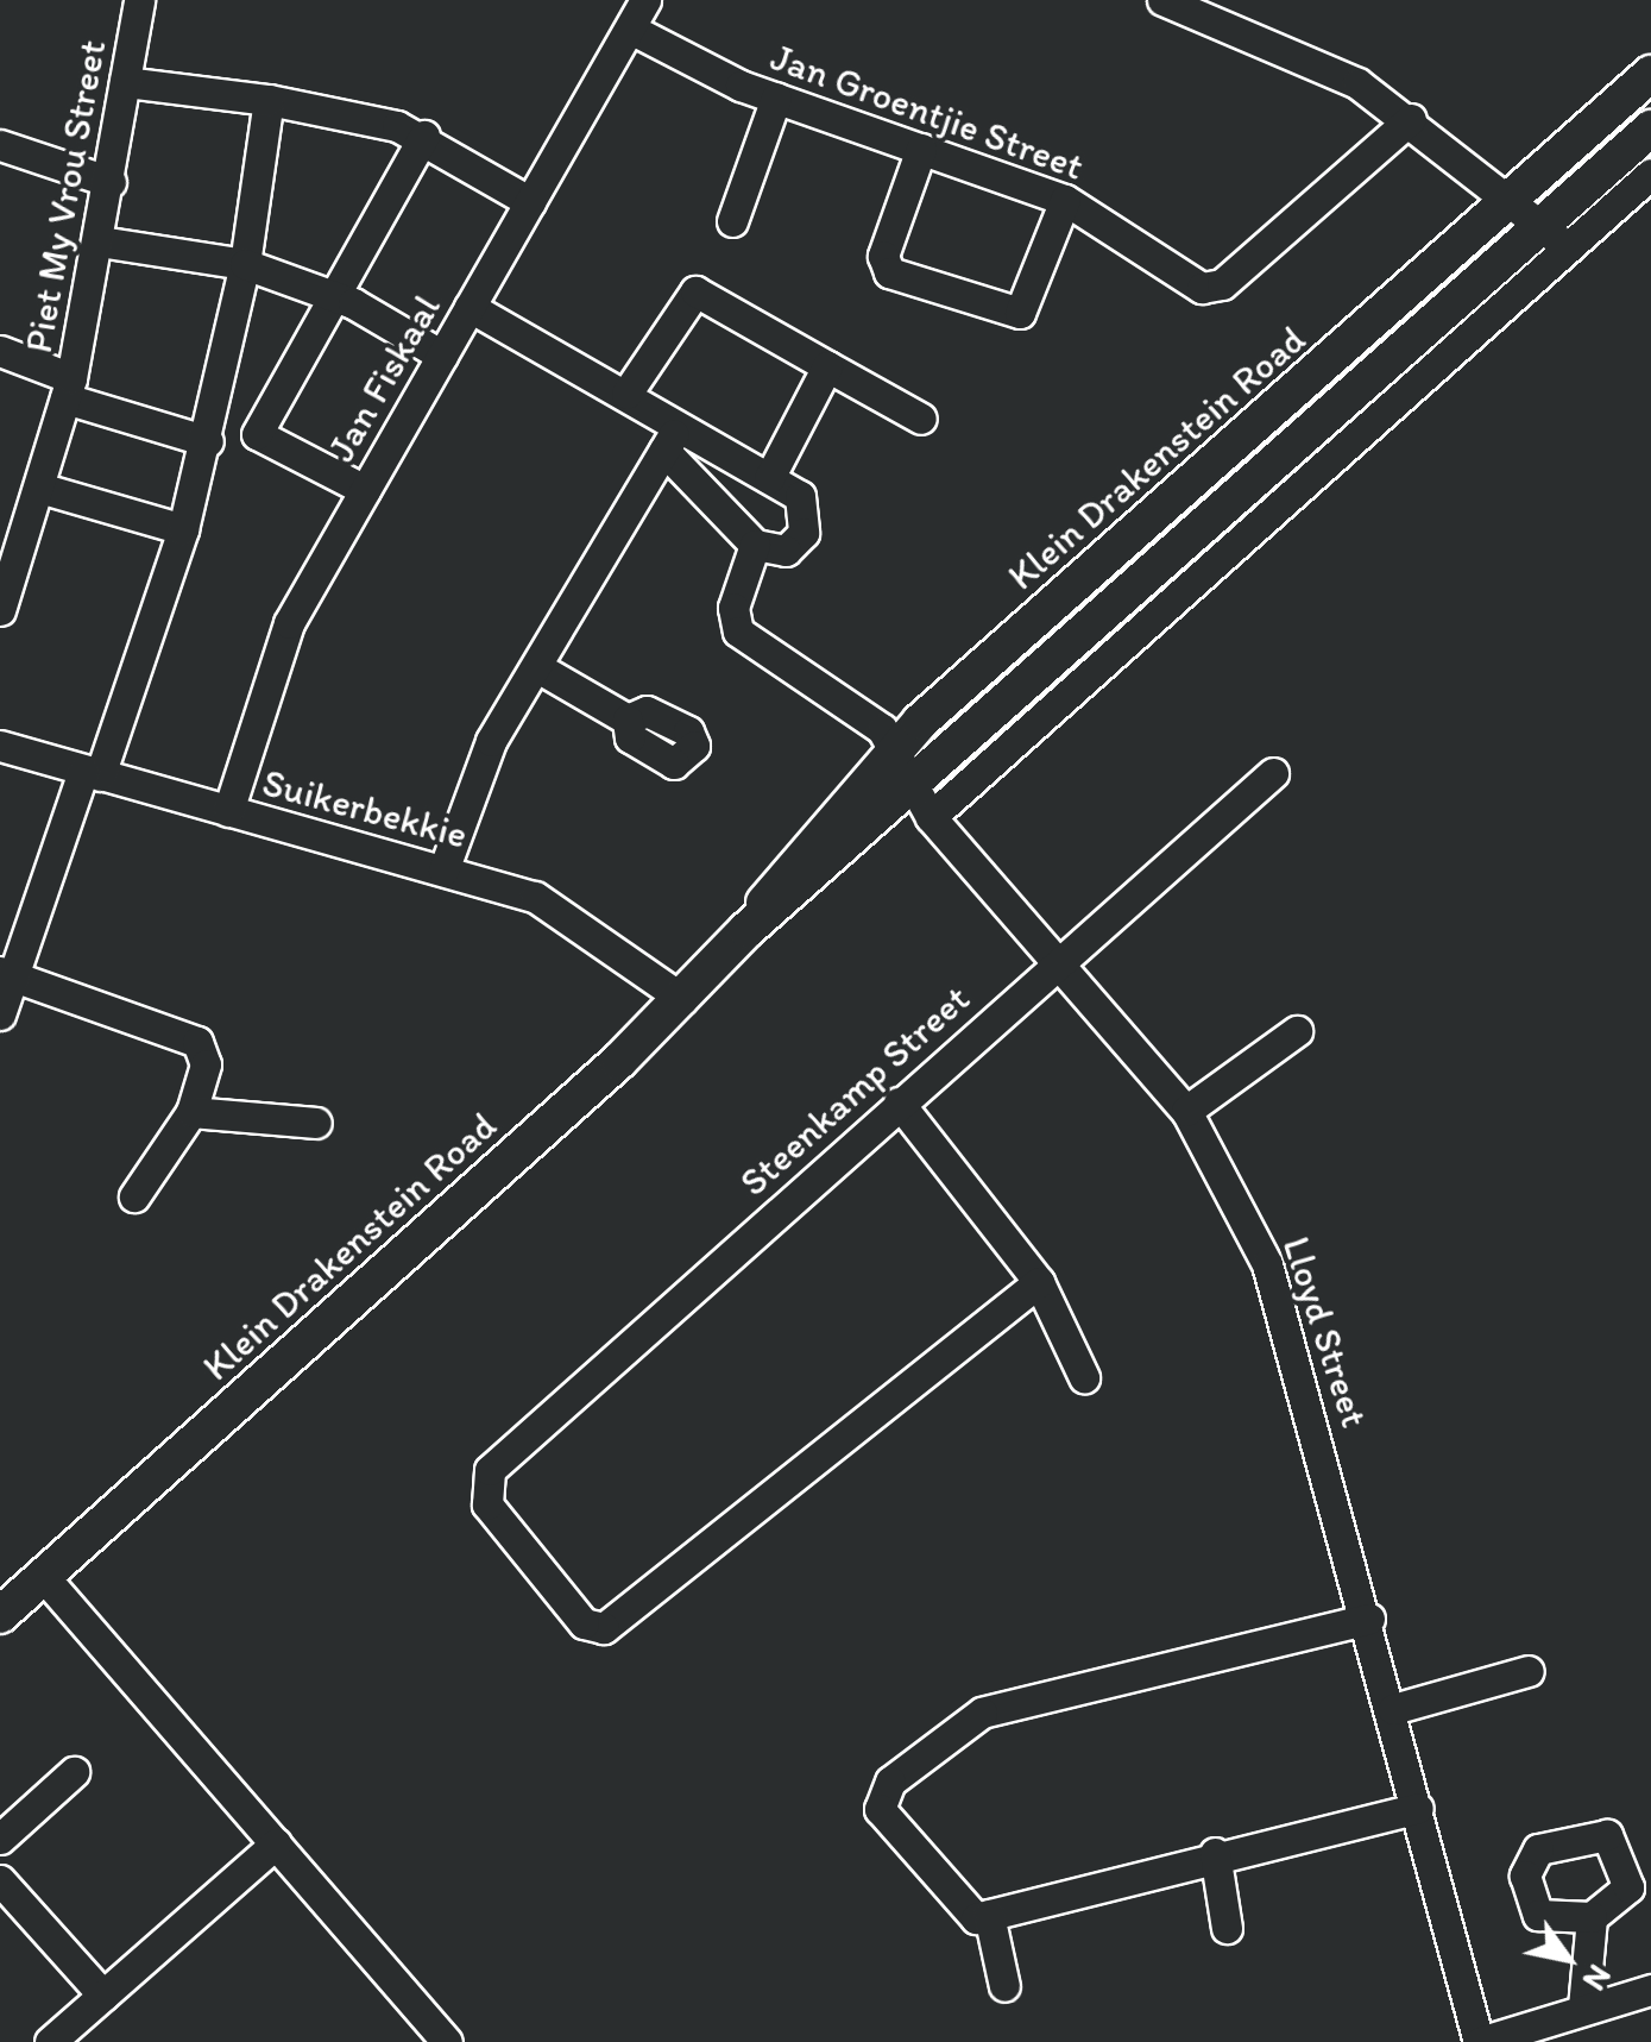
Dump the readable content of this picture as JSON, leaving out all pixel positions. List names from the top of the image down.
{
  "streets": {
    "main road": ["Klein Drakenstein Road"],
    "street": [
      "Jan Groentjie Street",
      "Piet My Vrou Street",
      "Jan Fiskaal",
      "Suikerbekkie",
      "Steenkamp Street",
      "Lloyd Street"
    ]
  },
  "crossings": [
    ["Jan Groentjie Street", "Jan Fiskaal"],
    ["Jan Fiskaal", "Suikerbekkie"],
    ["Klein Drakenstein Road", "Suikerbekkie"],
    ["Klein Drakenstein Road", "Lloyd Street"],
    ["Steenkamp Street", "Lloyd Street"]
  ],
  "north": "bottom right"
}
